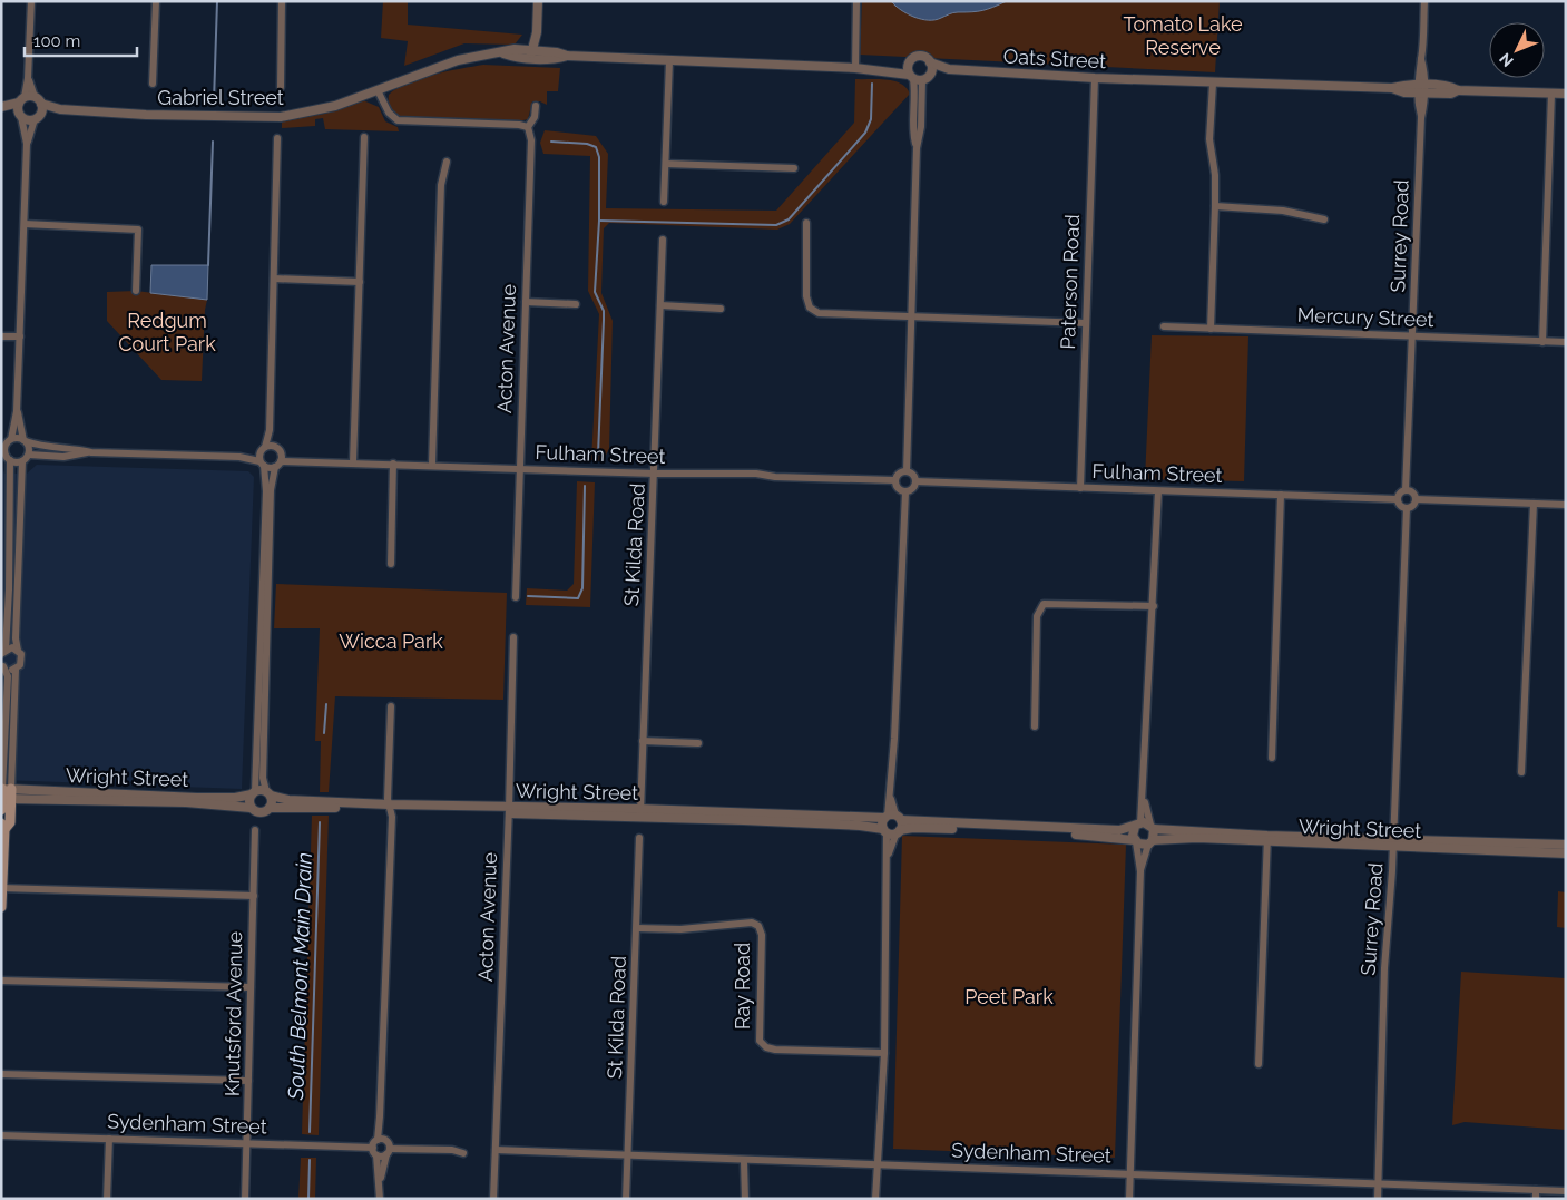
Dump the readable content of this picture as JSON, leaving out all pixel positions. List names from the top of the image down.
{
  "streets": {
    "street": [
      "Oats Street",
      "Gabriel Street",
      "Surrey Road",
      "Paterson Road",
      "Mercury Street",
      "Acton Avenue",
      "Fulham Street",
      "St Kilda Road",
      "Wright Street",
      "Ray Road",
      "Knutsford Avenue",
      "Sydenham Street"
    ]
  },
  "crossings": [
    ["Oats Street", "Gabriel Street"],
    ["Oats Street", "Surrey Road"],
    ["Oats Street", "Paterson Road"],
    ["Surrey Road", "Mercury Street"],
    ["Surrey Road", "Fulham Street"],
    ["Surrey Road", "Wright Street"],
    ["Surrey Road", "Sydenham Street"],
    ["Paterson Road", "Fulham Street"],
    ["Acton Avenue", "Fulham Street"],
    ["Acton Avenue", "Wright Street"],
    ["Acton Avenue", "Sydenham Street"],
    ["Fulham Street", "St Kilda Road"],
    ["St Kilda Road", "Wright Street"],
    ["St Kilda Road", "Ray Road"],
    ["St Kilda Road", "Sydenham Street"],
    ["Knutsford Avenue", "Sydenham Street"]
  ],
  "water": ["South Belmont Main Drain"],
  "parks": [
    "Tomato Lake Reserve",
    "Redgum Court Park",
    "Wicca Park",
    "Peet Park"
  ],
  "scale_bar": "100 m",
  "north": "bottom left"
}
